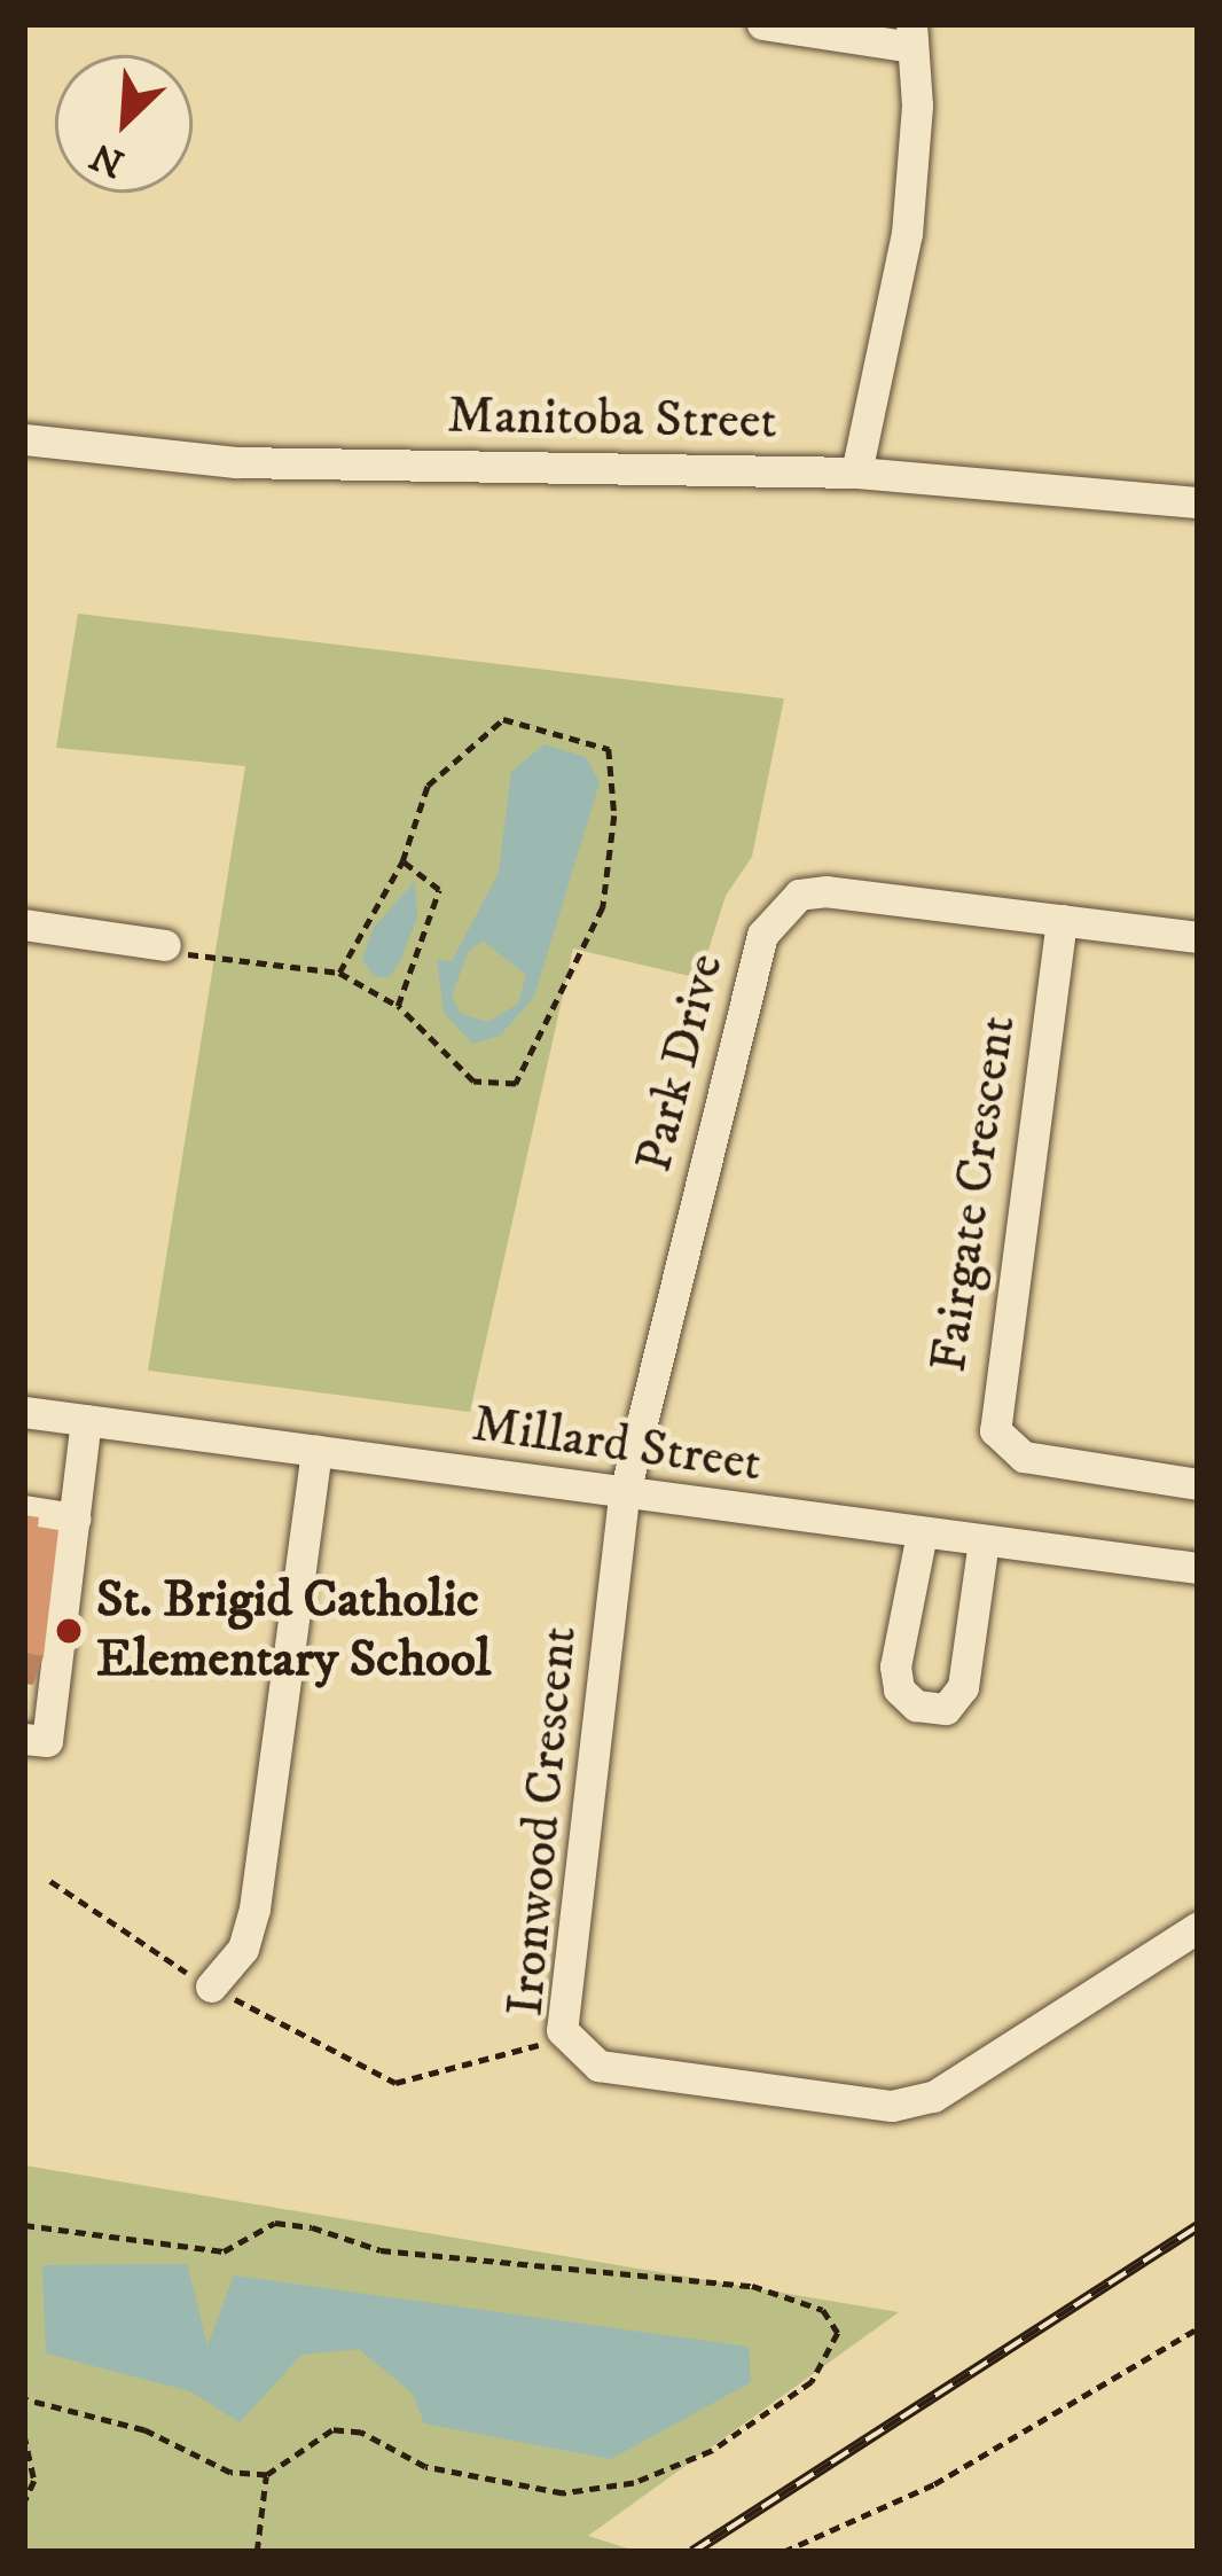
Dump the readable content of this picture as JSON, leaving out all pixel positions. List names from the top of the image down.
{
  "streets": {
    "street": [
      "Manitoba Street",
      "Park Drive",
      "Fairgate Crescent",
      "Millard Street",
      "Ironwood Crescent"
    ]
  },
  "crossings": [
    ["Park Drive", "Fairgate Crescent"],
    ["Park Drive", "Millard Street"],
    ["Park Drive", "Ironwood Crescent"],
    ["Millard Street", "Ironwood Crescent"]
  ],
  "places": ["St. Brigid Catholic Elementary School"],
  "north": "bottom left"
}
